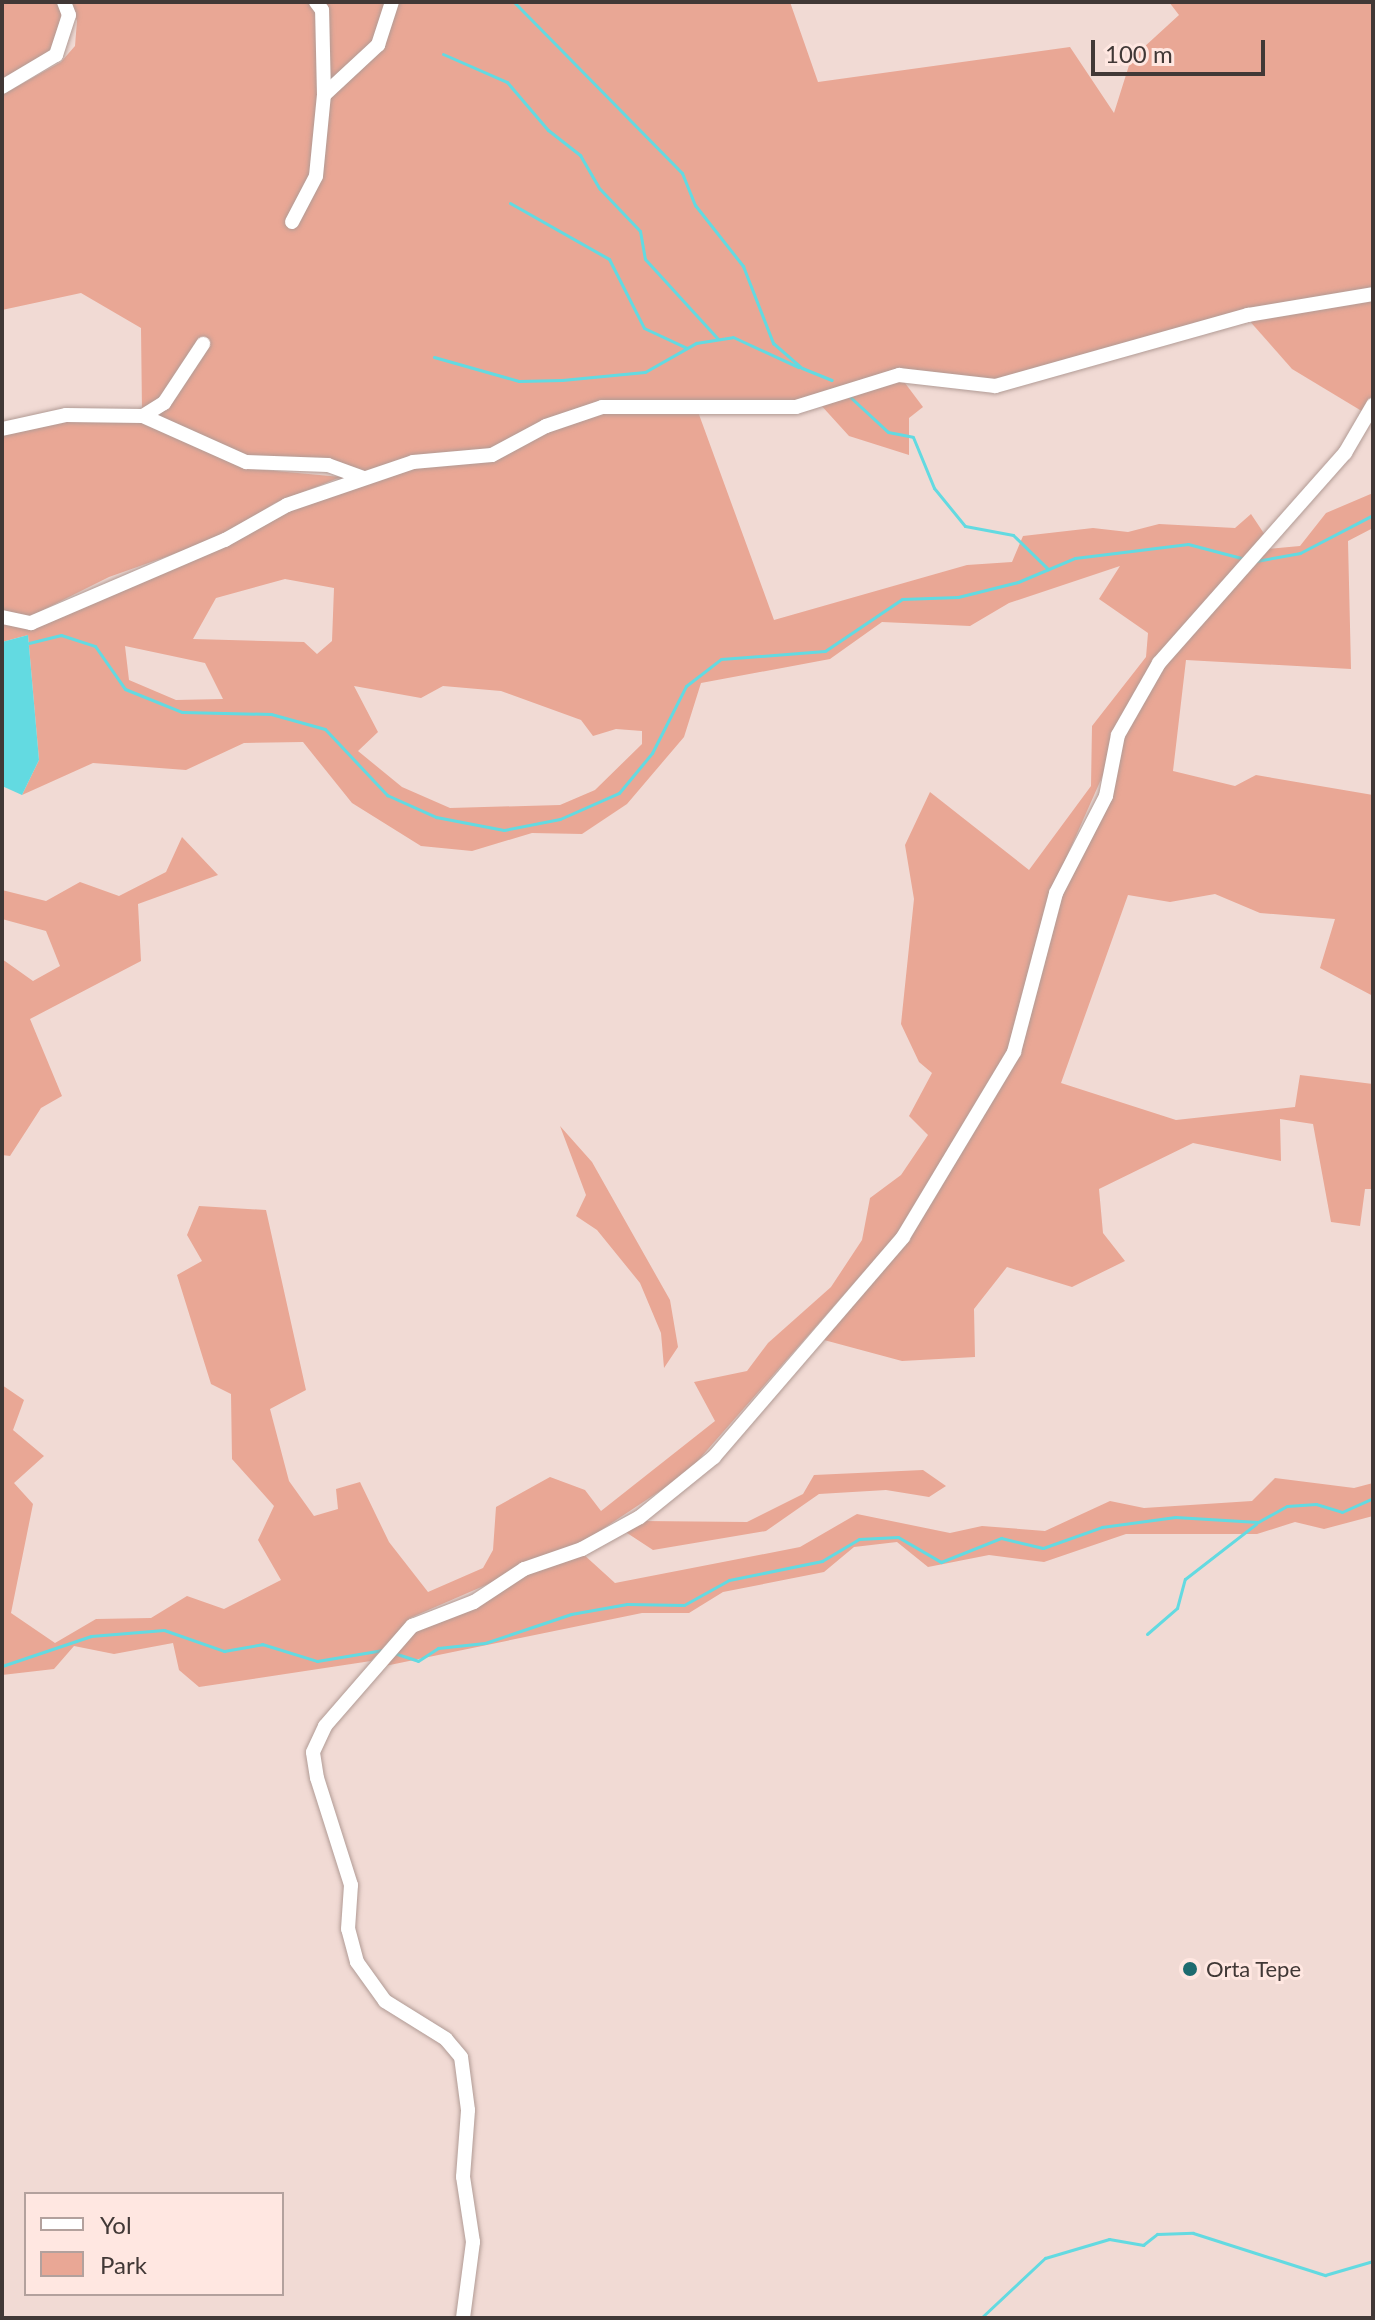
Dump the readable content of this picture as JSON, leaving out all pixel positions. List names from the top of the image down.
{
  "places": ["Orta Tepe"],
  "legend": ["Yol", "Park"],
  "scale_bar": "100 m"
}
